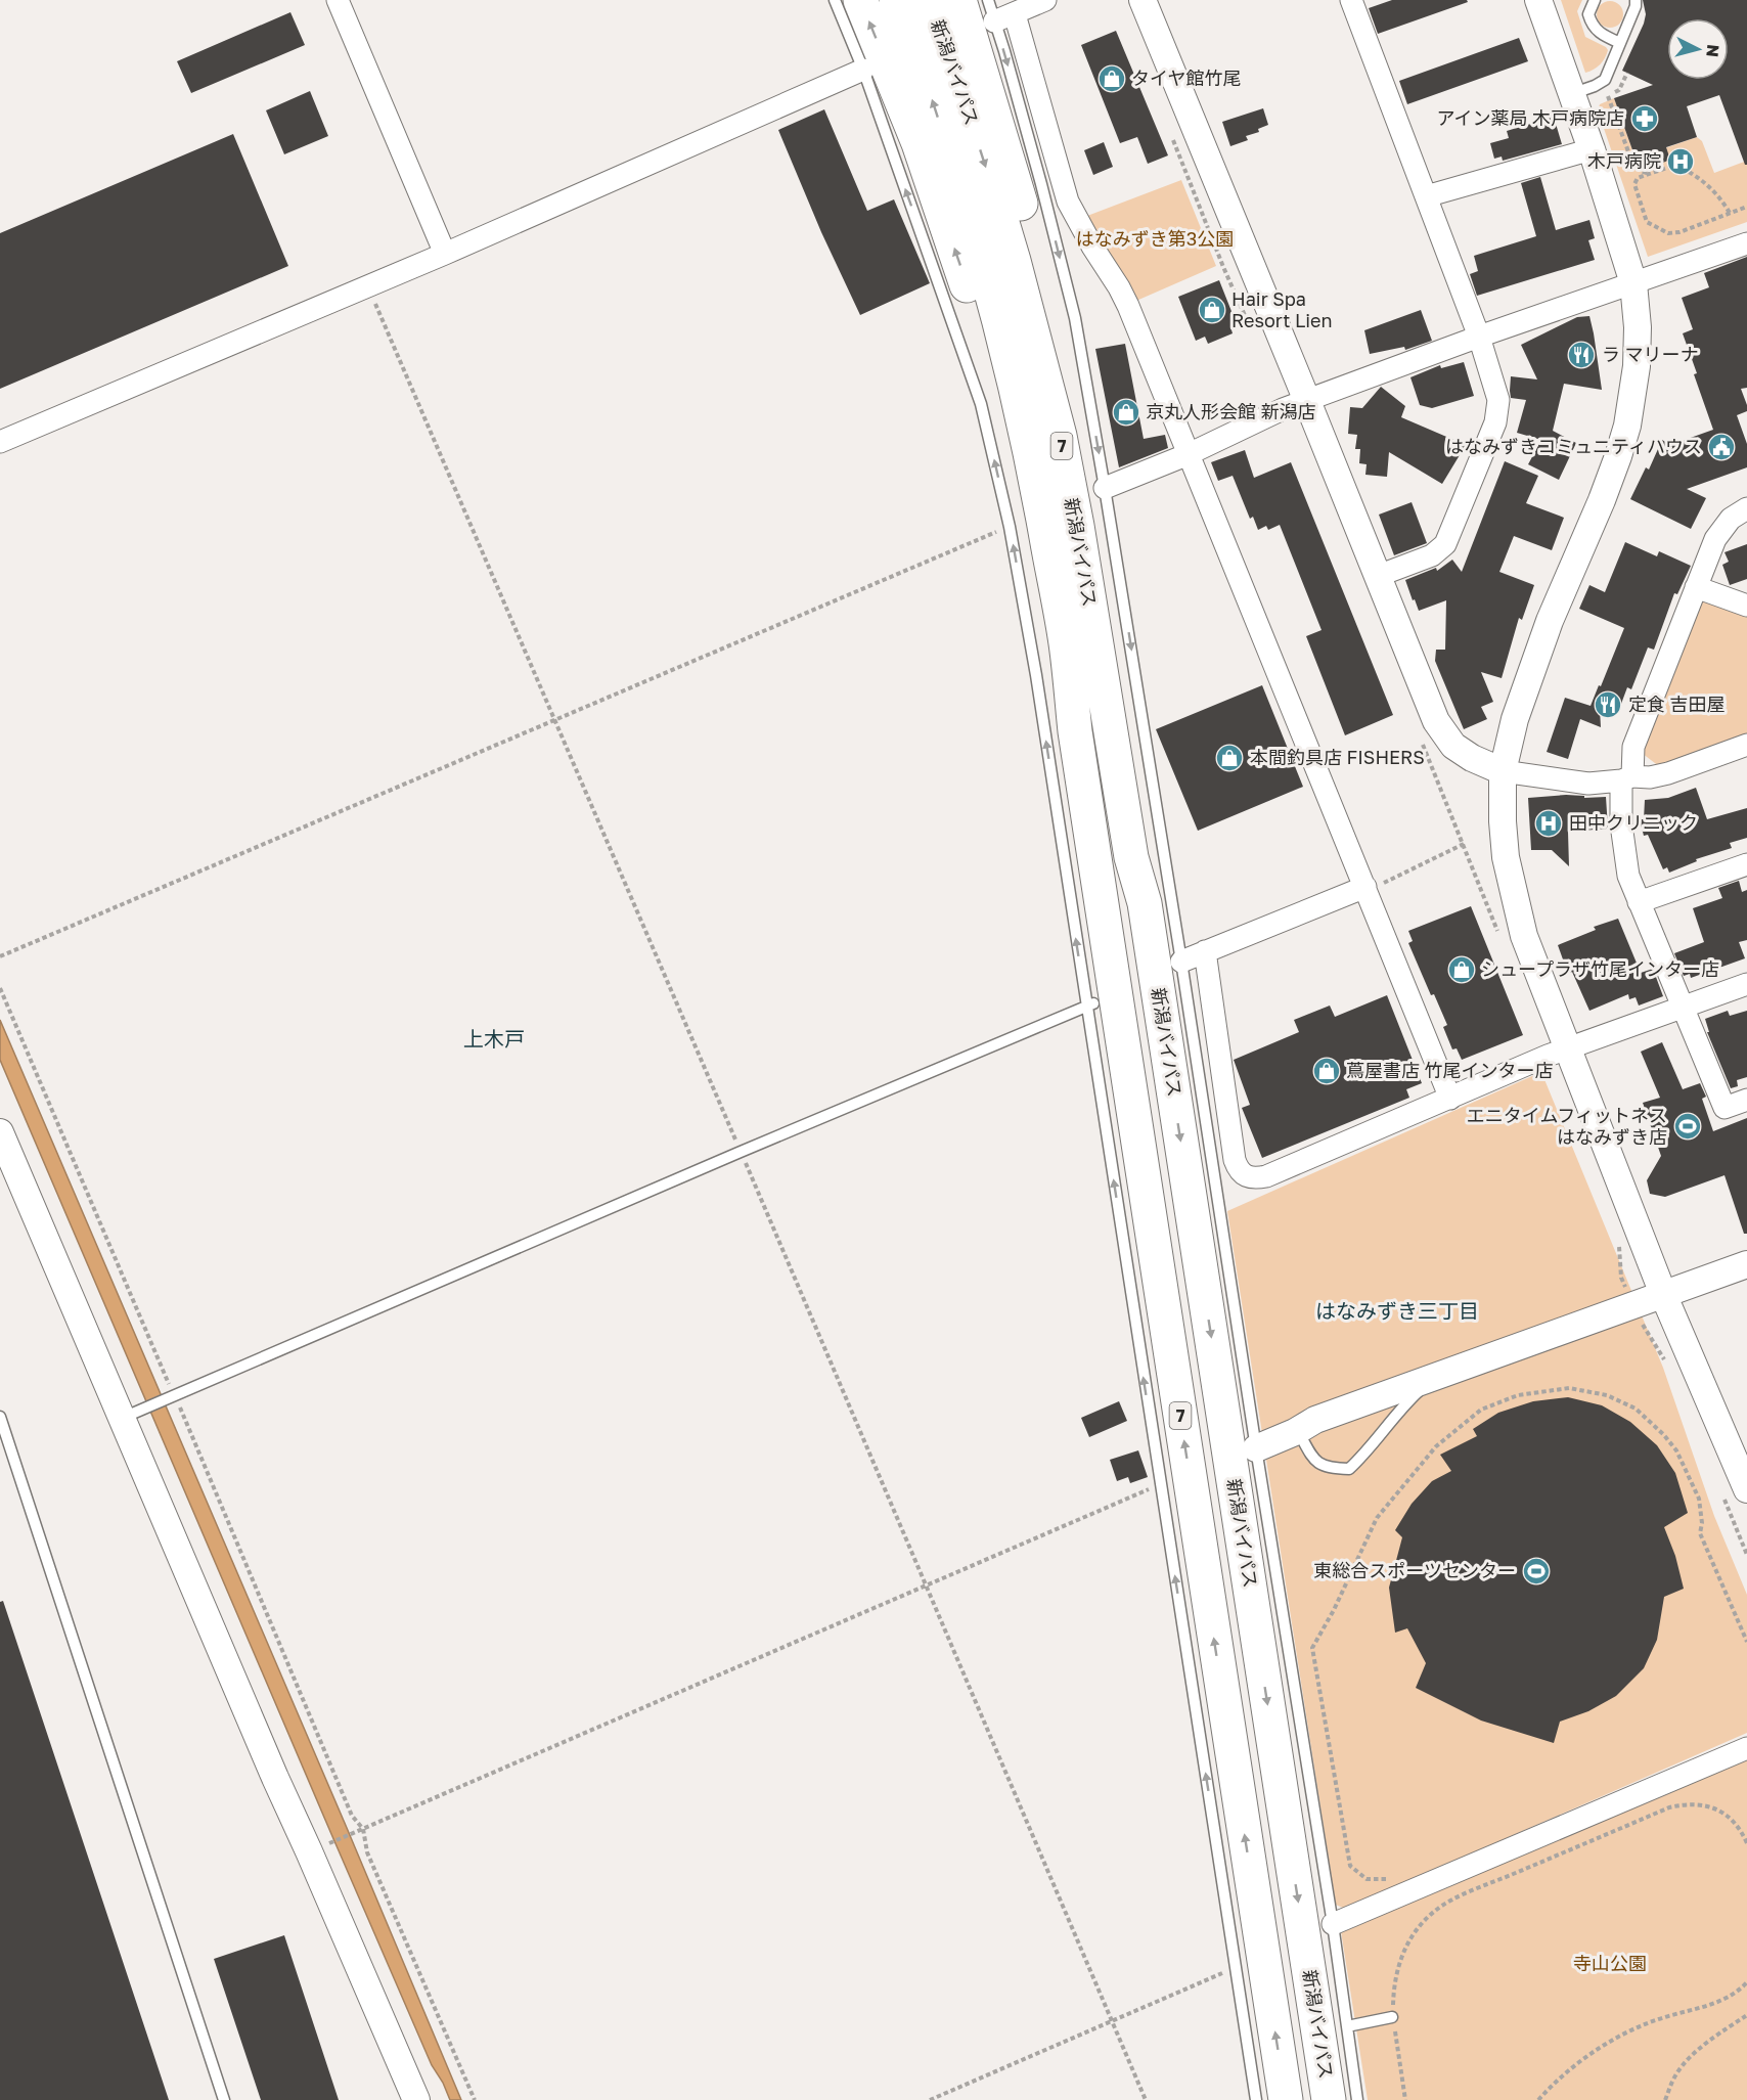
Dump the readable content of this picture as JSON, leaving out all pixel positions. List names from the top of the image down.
{
  "streets": {
    "highway": ["新潟バイパス", "7"]
  },
  "districts": ["上木戸", "はなみずき三丁目"],
  "parks": ["はなみずき第3公園", "寺山公園"],
  "places": {
    "shop": [
      "タイヤ館竹尾",
      "Hair Spa Resort Lien",
      "京丸人形会館 新潟店",
      "本間釣具店 FISHERS",
      "シュープラザ竹尾インター店",
      "蔦屋書店 竹尾インター店"
    ],
    "pharmacy": ["アイン薬局 木戸病院店"],
    "hospital": ["木戸病院", "田中クリニック"],
    "restaurant": ["ラ マリーナ", "定食 吉田屋"],
    "public building": ["はなみずきコミュニティハウス"],
    "sports": ["エニタイムフィットネス はなみずき店", "東総合スポーツセンター"]
  },
  "north": "right"
}
